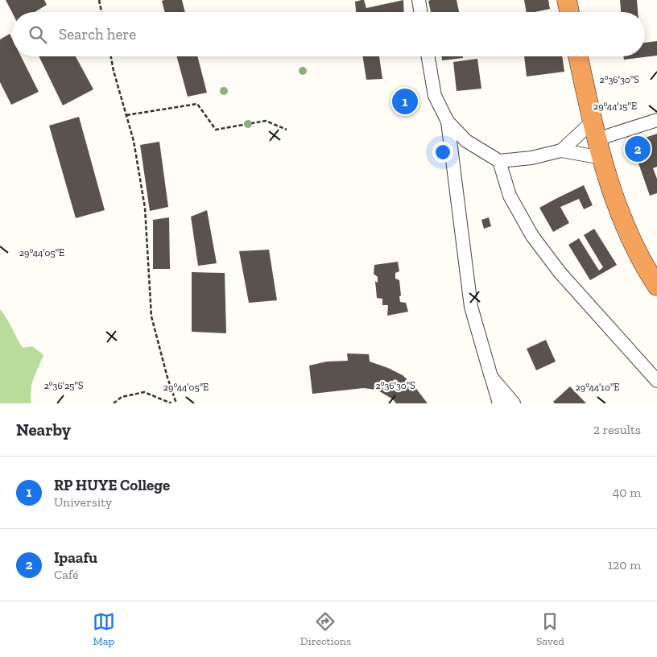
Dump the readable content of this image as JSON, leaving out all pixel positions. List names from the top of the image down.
{
  "page": {
    "search": "Search here",
    "pins": ["1", "2"],
    "heading": ["Nearby", "2 results"],
    "list": [
      {
        "mark": "1",
        "name": "RP HUYE College",
        "note": "University",
        "value": "40 m"
      },
      {
        "mark": "2",
        "name": "Ipaafu",
        "note": "Café",
        "value": "120 m"
      }
    ],
    "nav": ["Map", "Directions", "Saved"]
  },
  "coordinates": [
    "2°36'30\"S",
    "29°44'15\"E",
    "29°44'05\"E",
    "2°36'25\"S",
    "29°44'10\"E"
  ]
}
